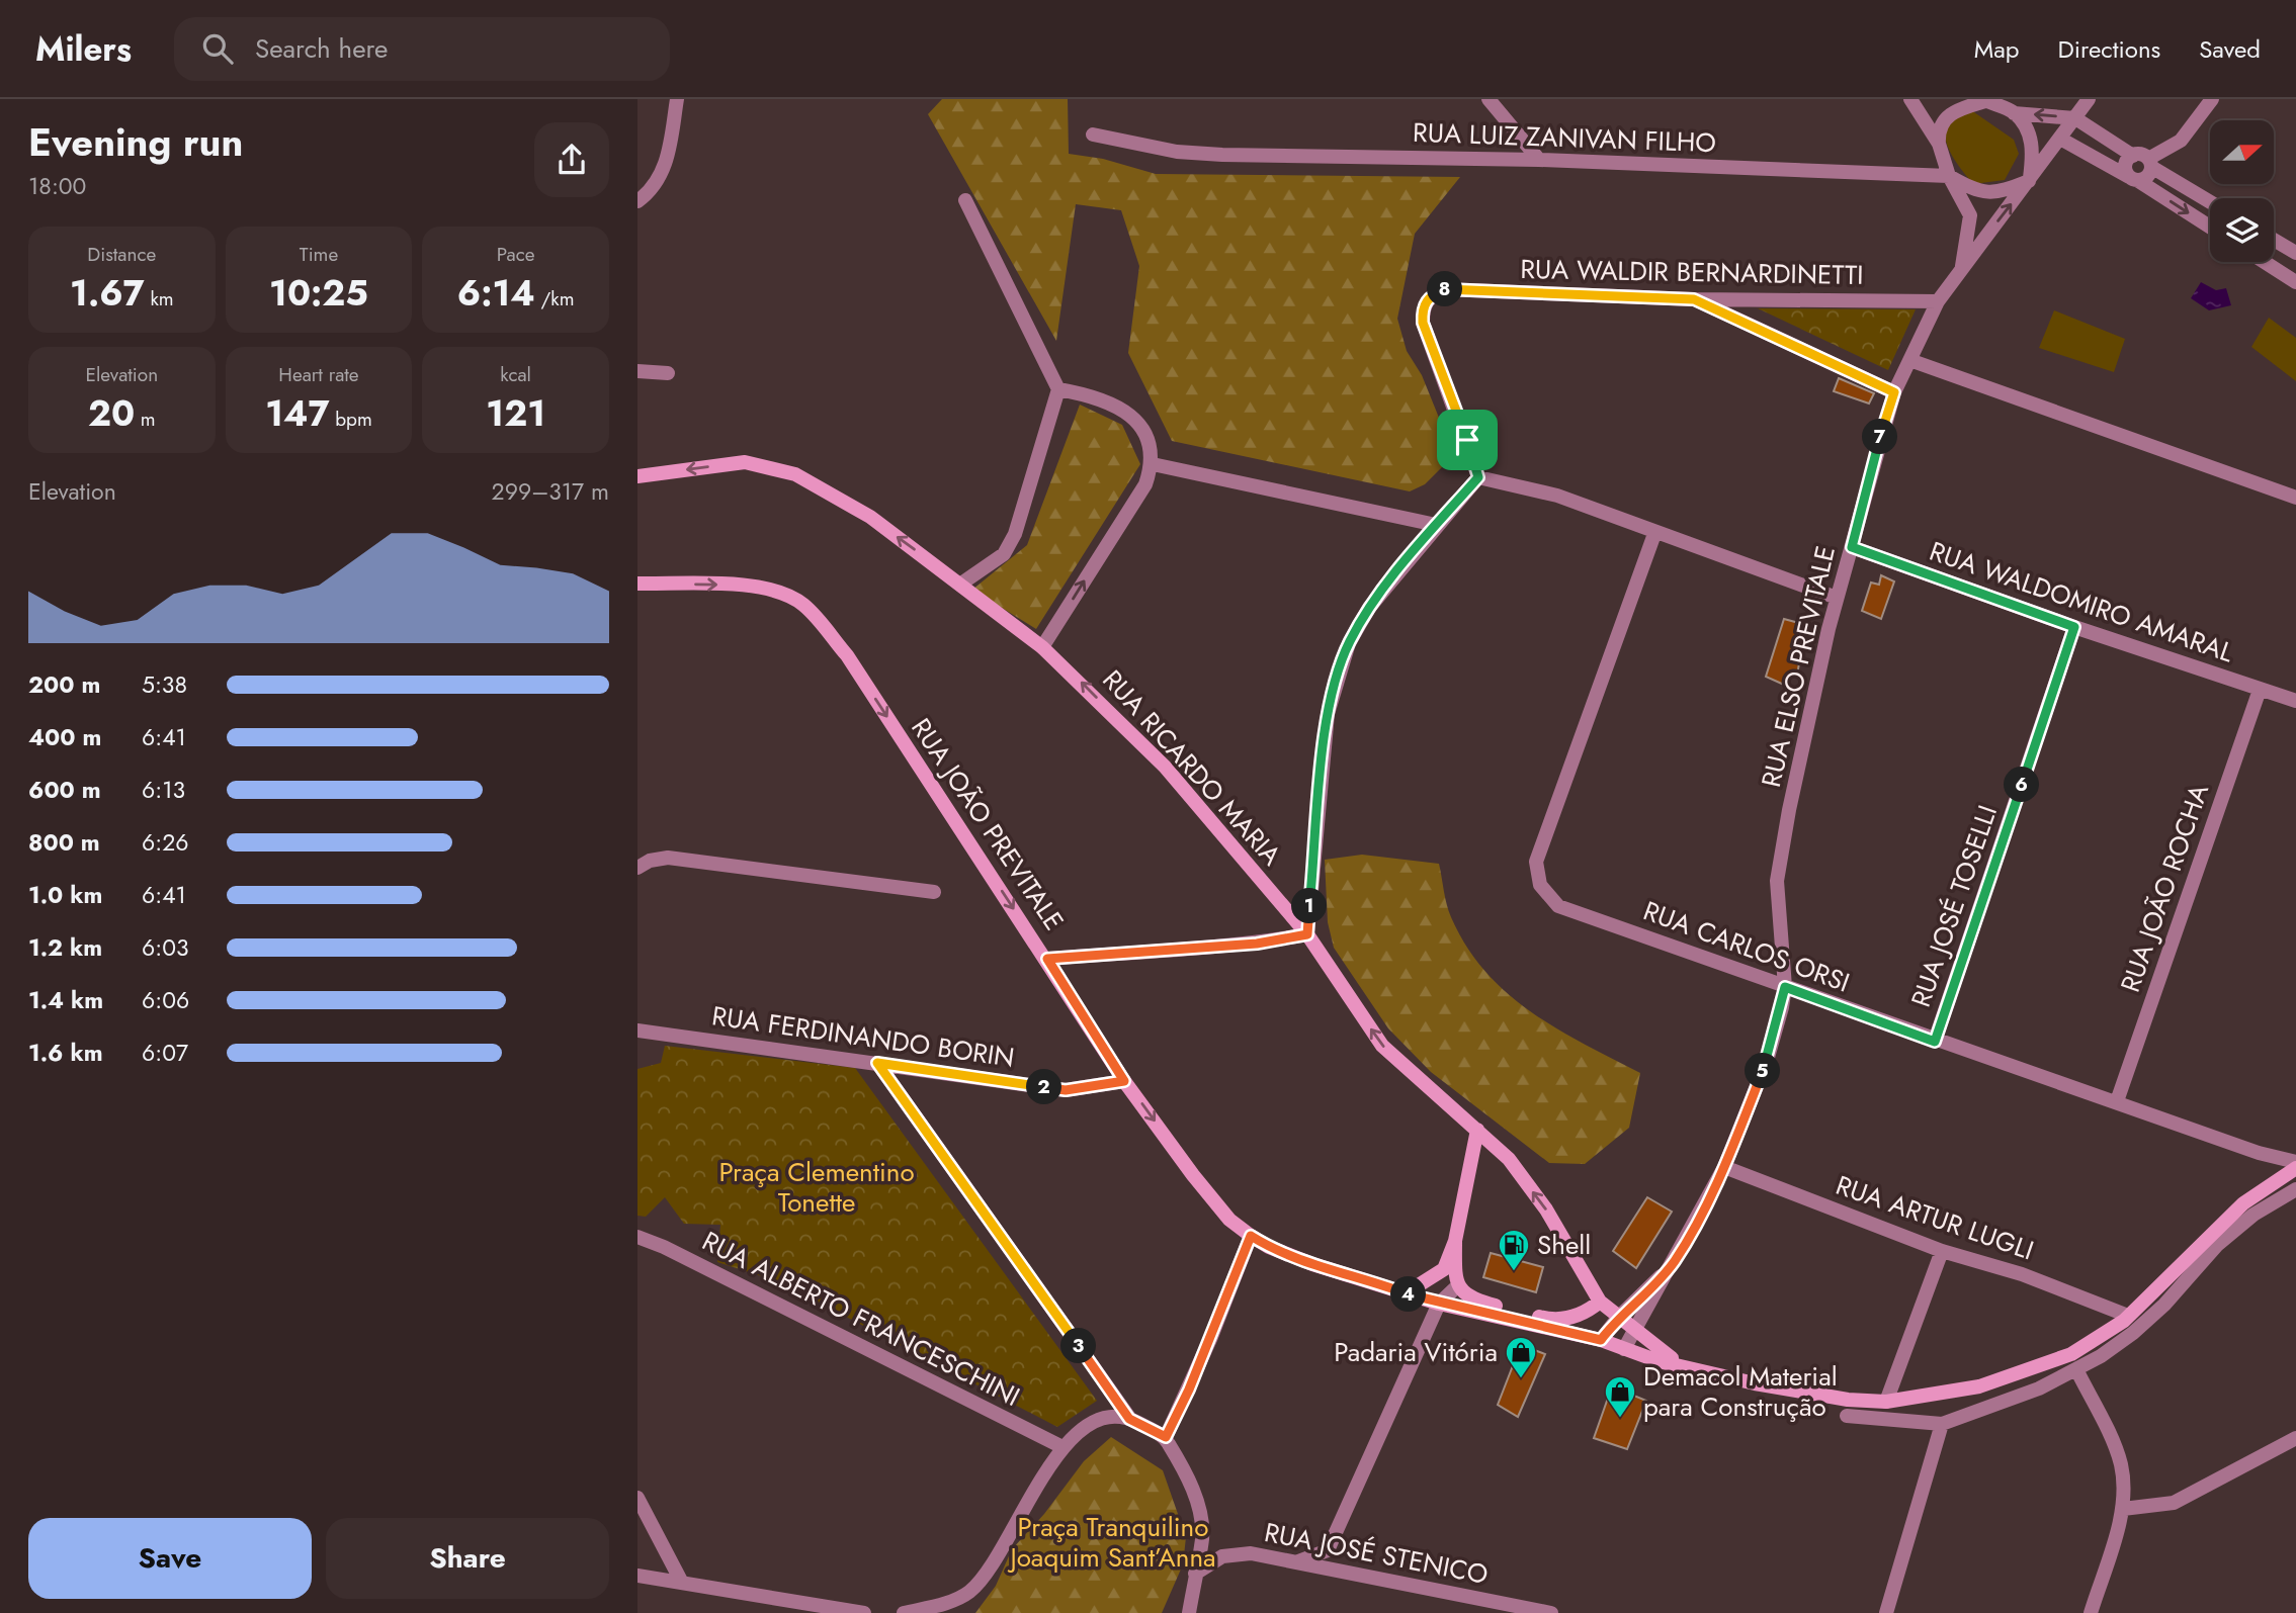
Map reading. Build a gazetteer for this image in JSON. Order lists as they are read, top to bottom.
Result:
{
  "streets": {
    "main road": ["RUA RICARDO MARIA", "RUA JOÃO PREVITALE"],
    "street": [
      "RUA LUIZ ZANIVAN FILHO",
      "RUA WALDIR BERNARDINETTI",
      "RUA WALDOMIRO AMARAL",
      "RUA ELSO PREVITALE",
      "RUA JOÃO ROCHA",
      "RUA JOSÉ TOSELLI",
      "RUA CARLOS ORSI",
      "RUA FERDINANDO BORIN",
      "RUA ARTUR LUGLI",
      "RUA ALBERTO FRANCESCHINI",
      "RUA JOSÉ STENICO"
    ]
  },
  "crossings": [
    ["RUA LUIZ ZANIVAN FILHO", "RUA ELSO PREVITALE"],
    ["RUA WALDIR BERNARDINETTI", "RUA ELSO PREVITALE"],
    ["RUA WALDOMIRO AMARAL", "RUA ELSO PREVITALE"],
    ["RUA WALDOMIRO AMARAL", "RUA JOÃO ROCHA"],
    ["RUA WALDOMIRO AMARAL", "RUA JOSÉ TOSELLI"],
    ["RUA ELSO PREVITALE", "RUA CARLOS ORSI"],
    ["RUA ELSO PREVITALE", "RUA ARTUR LUGLI"],
    ["RUA JOÃO PREVITALE", "RUA FERDINANDO BORIN"],
    ["RUA JOÃO ROCHA", "RUA CARLOS ORSI"],
    ["RUA JOSÉ TOSELLI", "RUA CARLOS ORSI"]
  ],
  "one_way": ["RUA RICARDO MARIA", "RUA JOÃO PREVITALE"],
  "parks": ["Praça Clementino Tonette", "Praça Tranquilino Joaquim Sant’Anna"],
  "places": {
    "fuel station": ["Shell"],
    "shop": ["Padaria Vitória", "Demacol Material para Construção"]
  },
  "north": "right",
  "page": {
    "header": "Milers",
    "search": "Search here",
    "nav": ["Map", "Directions", "Saved"],
    "heading": ["Evening run", "18:00"],
    "stats": [
      ["Distance", "1.67 km"],
      ["Time", "10:25"],
      ["Pace", "6:14 /km"],
      ["Elevation", "20 m"],
      ["Heart rate", "147 bpm"],
      ["kcal", "121"]
    ],
    "pins": [
      "8",
      "7",
      "6",
      "1",
      "5",
      "2",
      "4",
      "3"
    ],
    "chart": ["Elevation", "299–317 m"],
    "list": [
      {
        "name": "200 m",
        "note": "5:38"
      },
      {
        "name": "400 m",
        "note": "6:41"
      },
      {
        "name": "600 m",
        "note": "6:13"
      },
      {
        "name": "800 m",
        "note": "6:26"
      },
      {
        "name": "1.0 km",
        "note": "6:41"
      },
      {
        "name": "1.2 km",
        "note": "6:03"
      },
      {
        "name": "1.4 km",
        "note": "6:06"
      },
      {
        "name": "1.6 km",
        "note": "6:07"
      }
    ],
    "buttons": ["Save", "Share"]
  }
}
